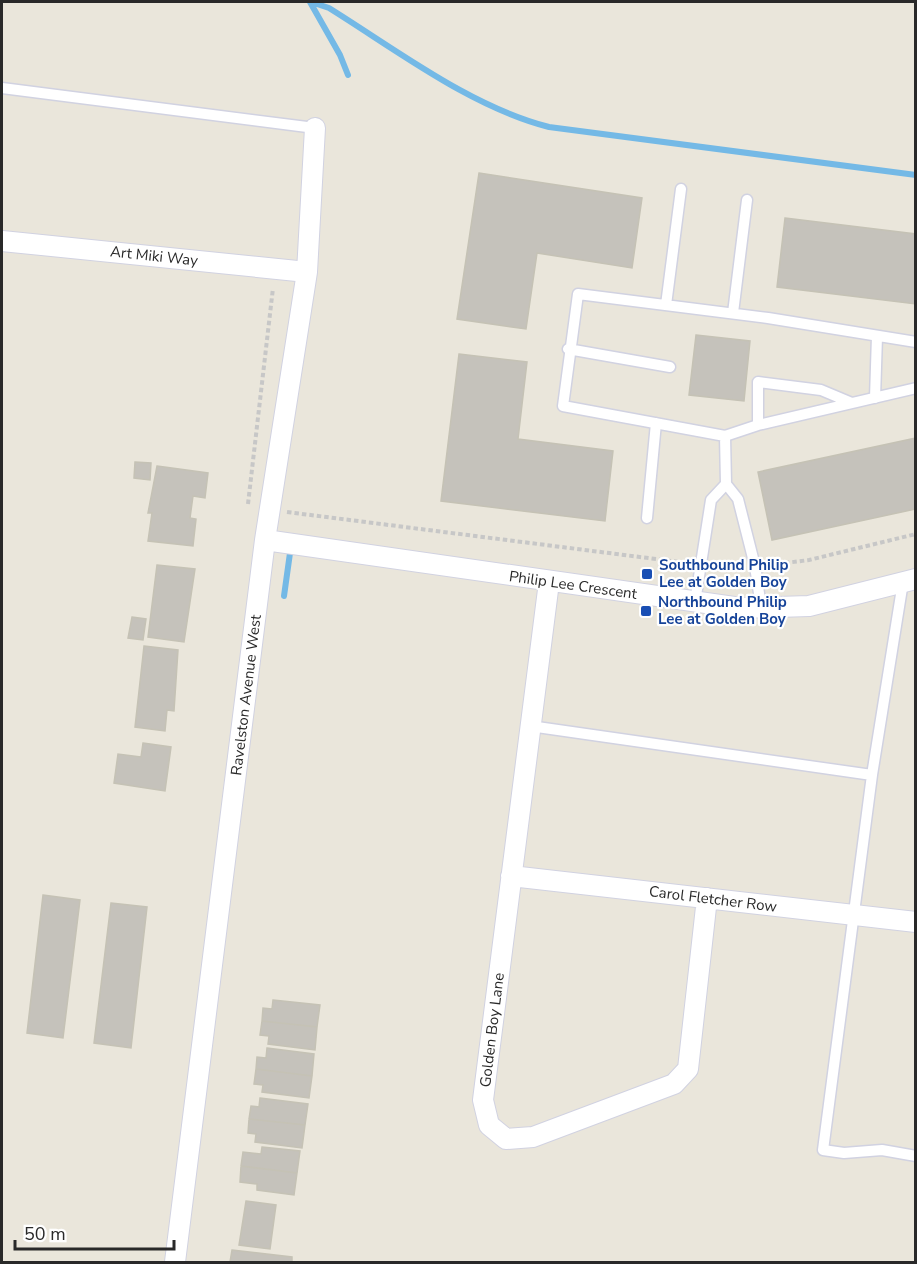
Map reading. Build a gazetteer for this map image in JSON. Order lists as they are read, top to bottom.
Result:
{
  "streets": {
    "street": [
      "Art Miki Way",
      "Philip Lee Crescent",
      "Ravelston Avenue West",
      "Carol Fletcher Row",
      "Golden Boy Lane"
    ]
  },
  "crossings": [
    ["Art Miki Way", "Ravelston Avenue West"],
    ["Philip Lee Crescent", "Ravelston Avenue West"],
    ["Philip Lee Crescent", "Golden Boy Lane"],
    ["Carol Fletcher Row", "Golden Boy Lane"]
  ],
  "places": {
    "transit": ["Southbound Philip Lee at Golden Boy", "Northbound Philip Lee at Golden Boy"]
  },
  "scale_bar": "50 m"
}
